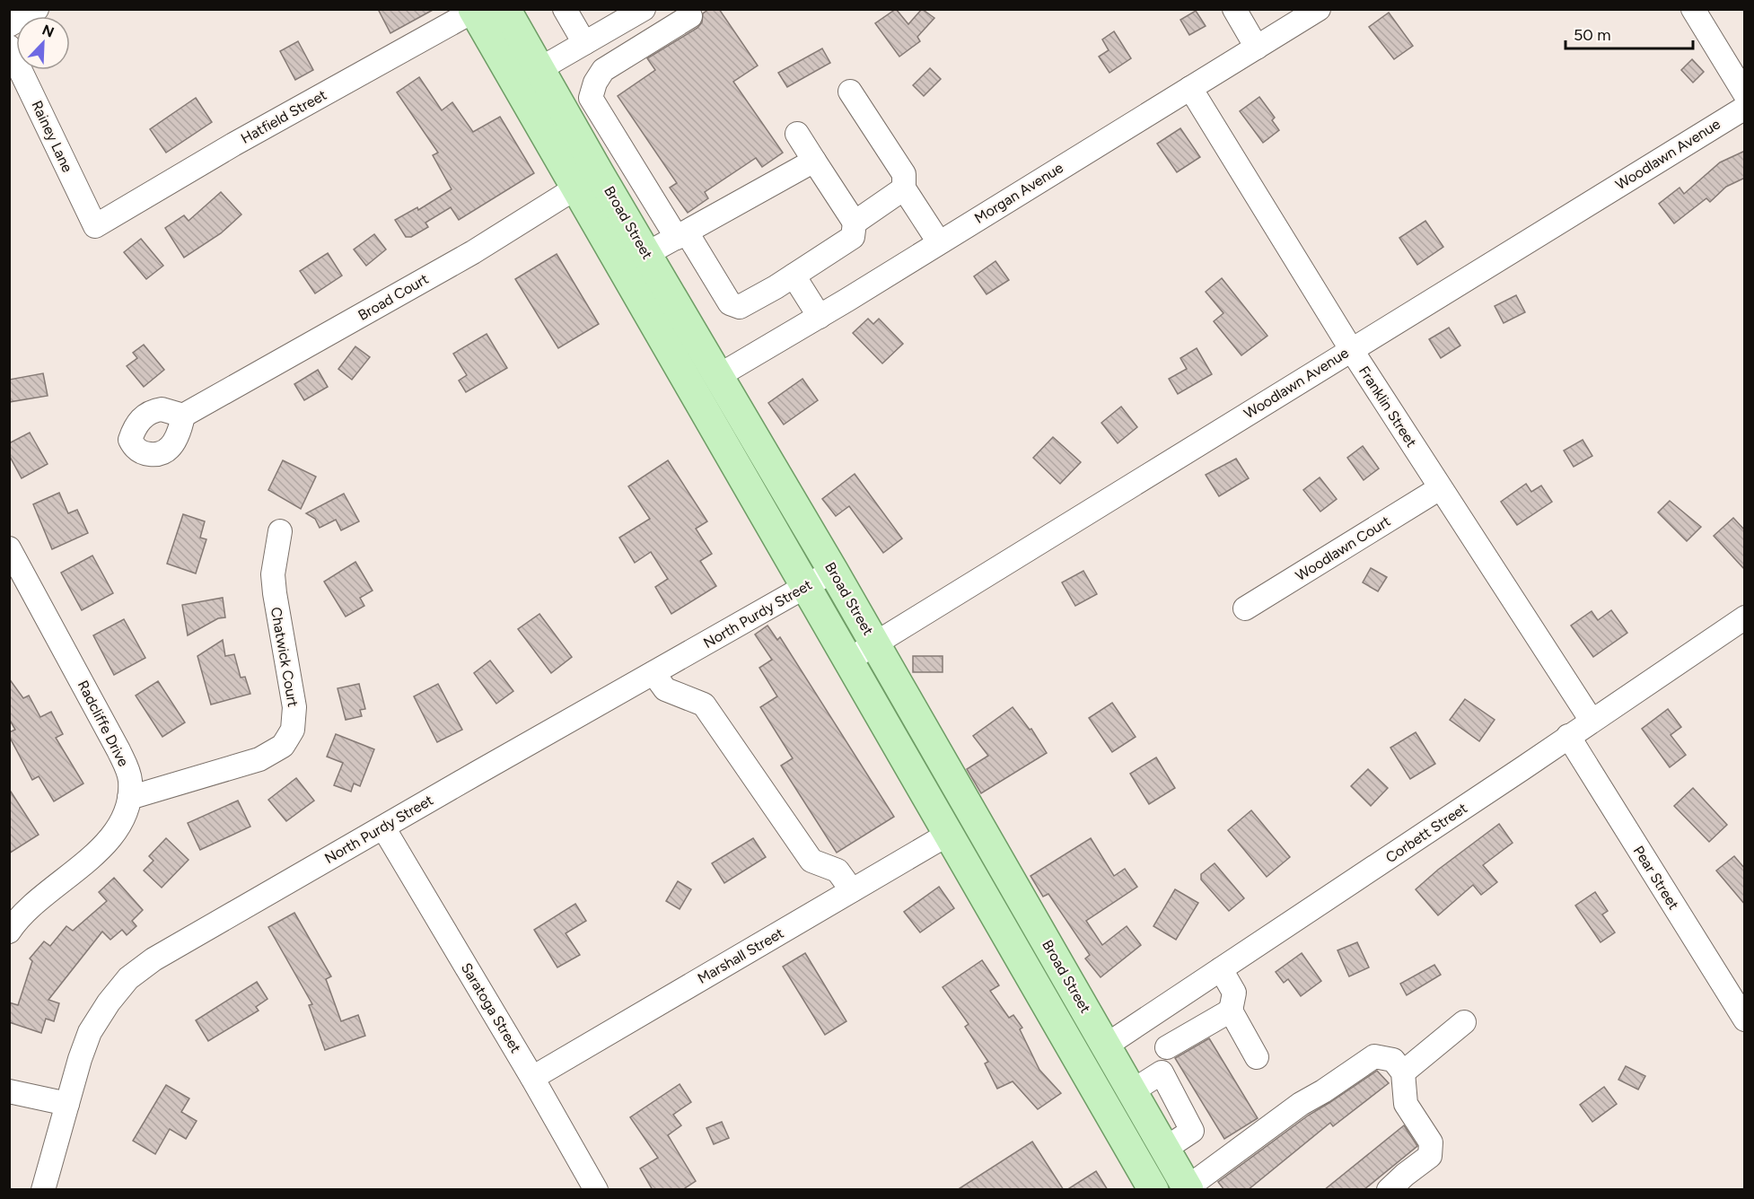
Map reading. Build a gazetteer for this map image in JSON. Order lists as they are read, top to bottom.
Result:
{
  "streets": {
    "main road": ["Broad Street"],
    "street": [
      "Hatfield Street",
      "Rainey Lane",
      "Woodlawn Avenue",
      "Morgan Avenue",
      "Broad Court",
      "Franklin Street",
      "Woodlawn Court",
      "North Purdy Street",
      "Chatwick Court",
      "Radcliffe Drive",
      "Corbett Street",
      "Pear Street",
      "Marshall Street",
      "Saratoga Street"
    ]
  },
  "crossings": [
    ["Hatfield Street", "Rainey Lane"],
    ["Hatfield Street", "Broad Street"],
    ["Woodlawn Avenue", "Broad Street"],
    ["Woodlawn Avenue", "Franklin Street"],
    ["Morgan Avenue", "Broad Street"],
    ["Morgan Avenue", "Franklin Street"],
    ["Broad Street", "Broad Court"],
    ["Broad Street", "North Purdy Street"],
    ["Broad Street", "Corbett Street"],
    ["Broad Street", "Marshall Street"],
    ["Franklin Street", "Woodlawn Court"],
    ["Franklin Street", "Corbett Street"],
    ["North Purdy Street", "Saratoga Street"],
    ["Chatwick Court", "Radcliffe Drive"],
    ["Corbett Street", "Pear Street"],
    ["Marshall Street", "Saratoga Street"]
  ],
  "scale_bar": "50 m",
  "north": "top right"
}
